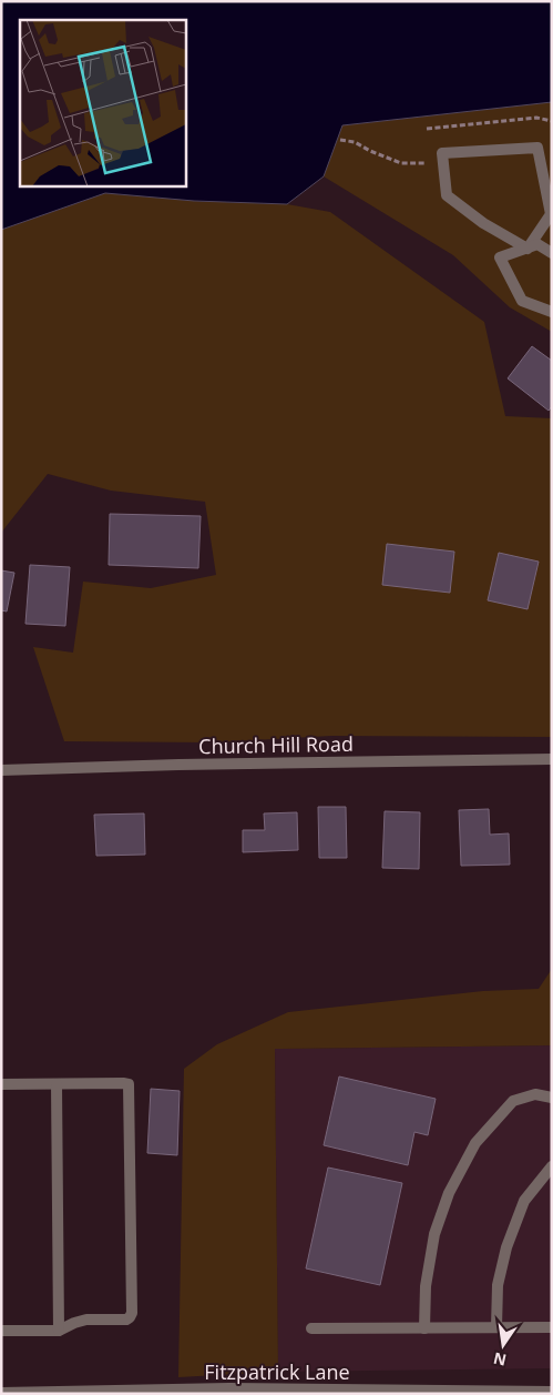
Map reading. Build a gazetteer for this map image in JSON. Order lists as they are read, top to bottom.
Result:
{
  "streets": {
    "street": ["Church Hill Road", "Fitzpatrick Lane"]
  },
  "north": "bottom"
}
